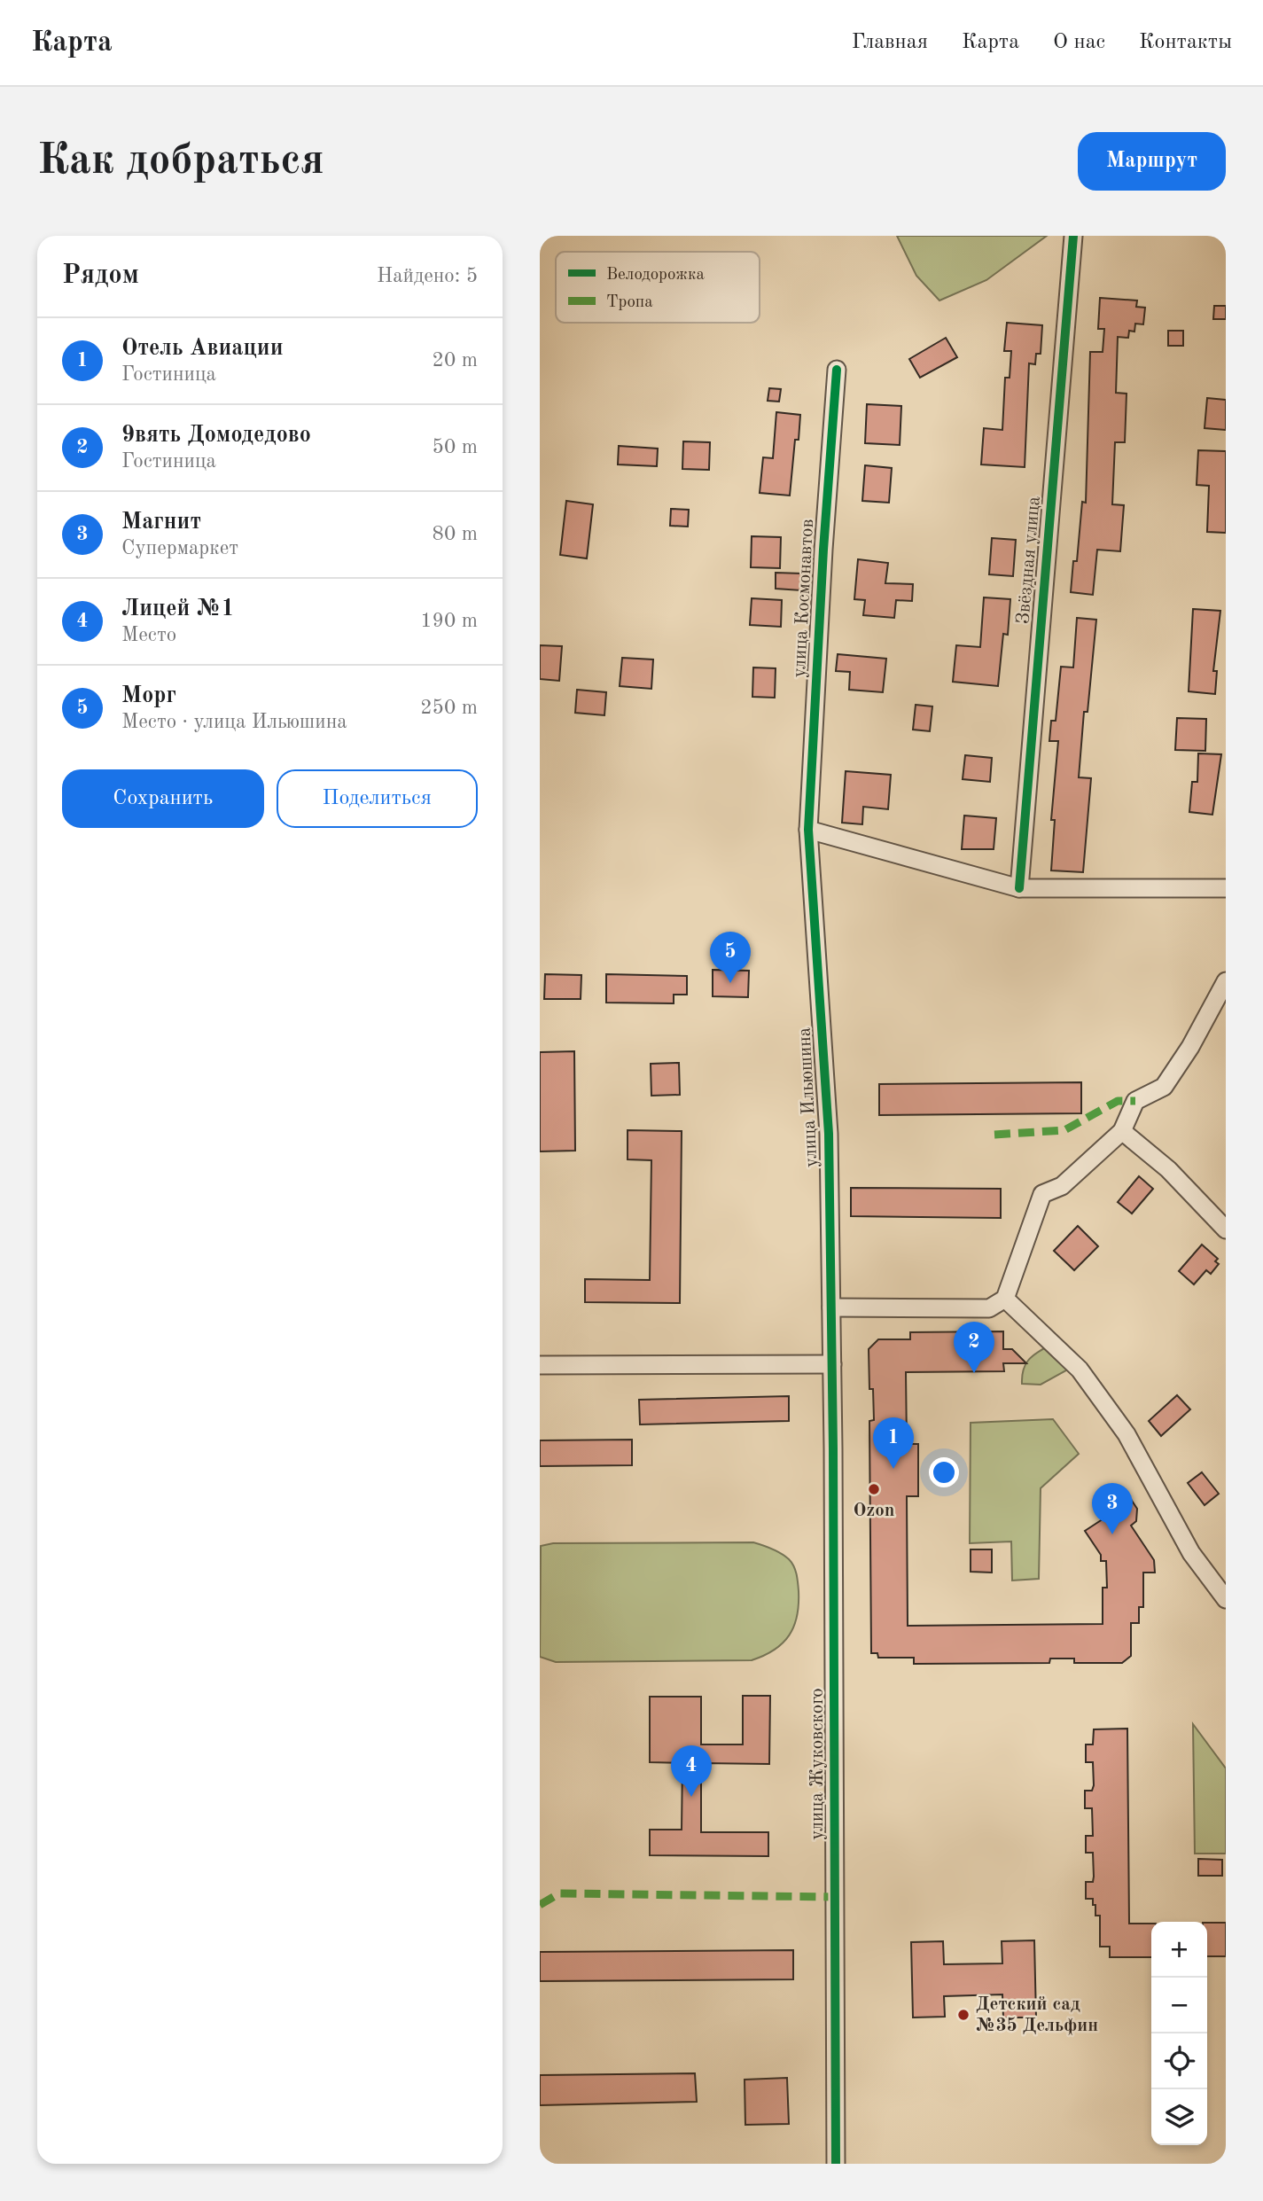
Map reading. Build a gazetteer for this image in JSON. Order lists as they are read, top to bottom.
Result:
{
  "streets": {
    "street": [
      "Звёздная улица",
      "улица Космонавтов",
      "улица Ильюшина",
      "улица Жуковского"
    ]
  },
  "crossings": [
    ["улица Космонавтов", "улица Ильюшина"],
    ["улица Ильюшина", "улица Жуковского"]
  ],
  "places": ["Ozon", "Детский сад №35 Дельфин"],
  "legend": ["Велодорожка", "Тропа"],
  "page": {
    "header": "Карта",
    "nav": [
      "Главная",
      "Карта",
      "О нас",
      "Контакты"
    ],
    "buttons": [
      "Маршрут",
      ["Сохранить", "Поделиться"]
    ],
    "title": "Как добраться",
    "heading": ["Рядом", "Найдено: 5"],
    "list": [
      {
        "mark": "1",
        "name": "Отель Авиации",
        "note": "Гостиница",
        "value": "20 m"
      },
      {
        "mark": "2",
        "name": "9вять Домодедово",
        "note": "Гостиница",
        "value": "50 m"
      },
      {
        "mark": "3",
        "name": "Магнит",
        "note": "Супермаркет",
        "value": "80 m"
      },
      {
        "mark": "4",
        "name": "Лицей №1",
        "note": "Место",
        "value": "190 m"
      },
      {
        "mark": "5",
        "name": "Морг",
        "note": "Место · улица Ильюшина",
        "value": "250 m"
      }
    ],
    "pins": [
      "5",
      "2",
      "1",
      "3",
      "4"
    ],
    "map_buttons": ["+", "−"]
  }
}
